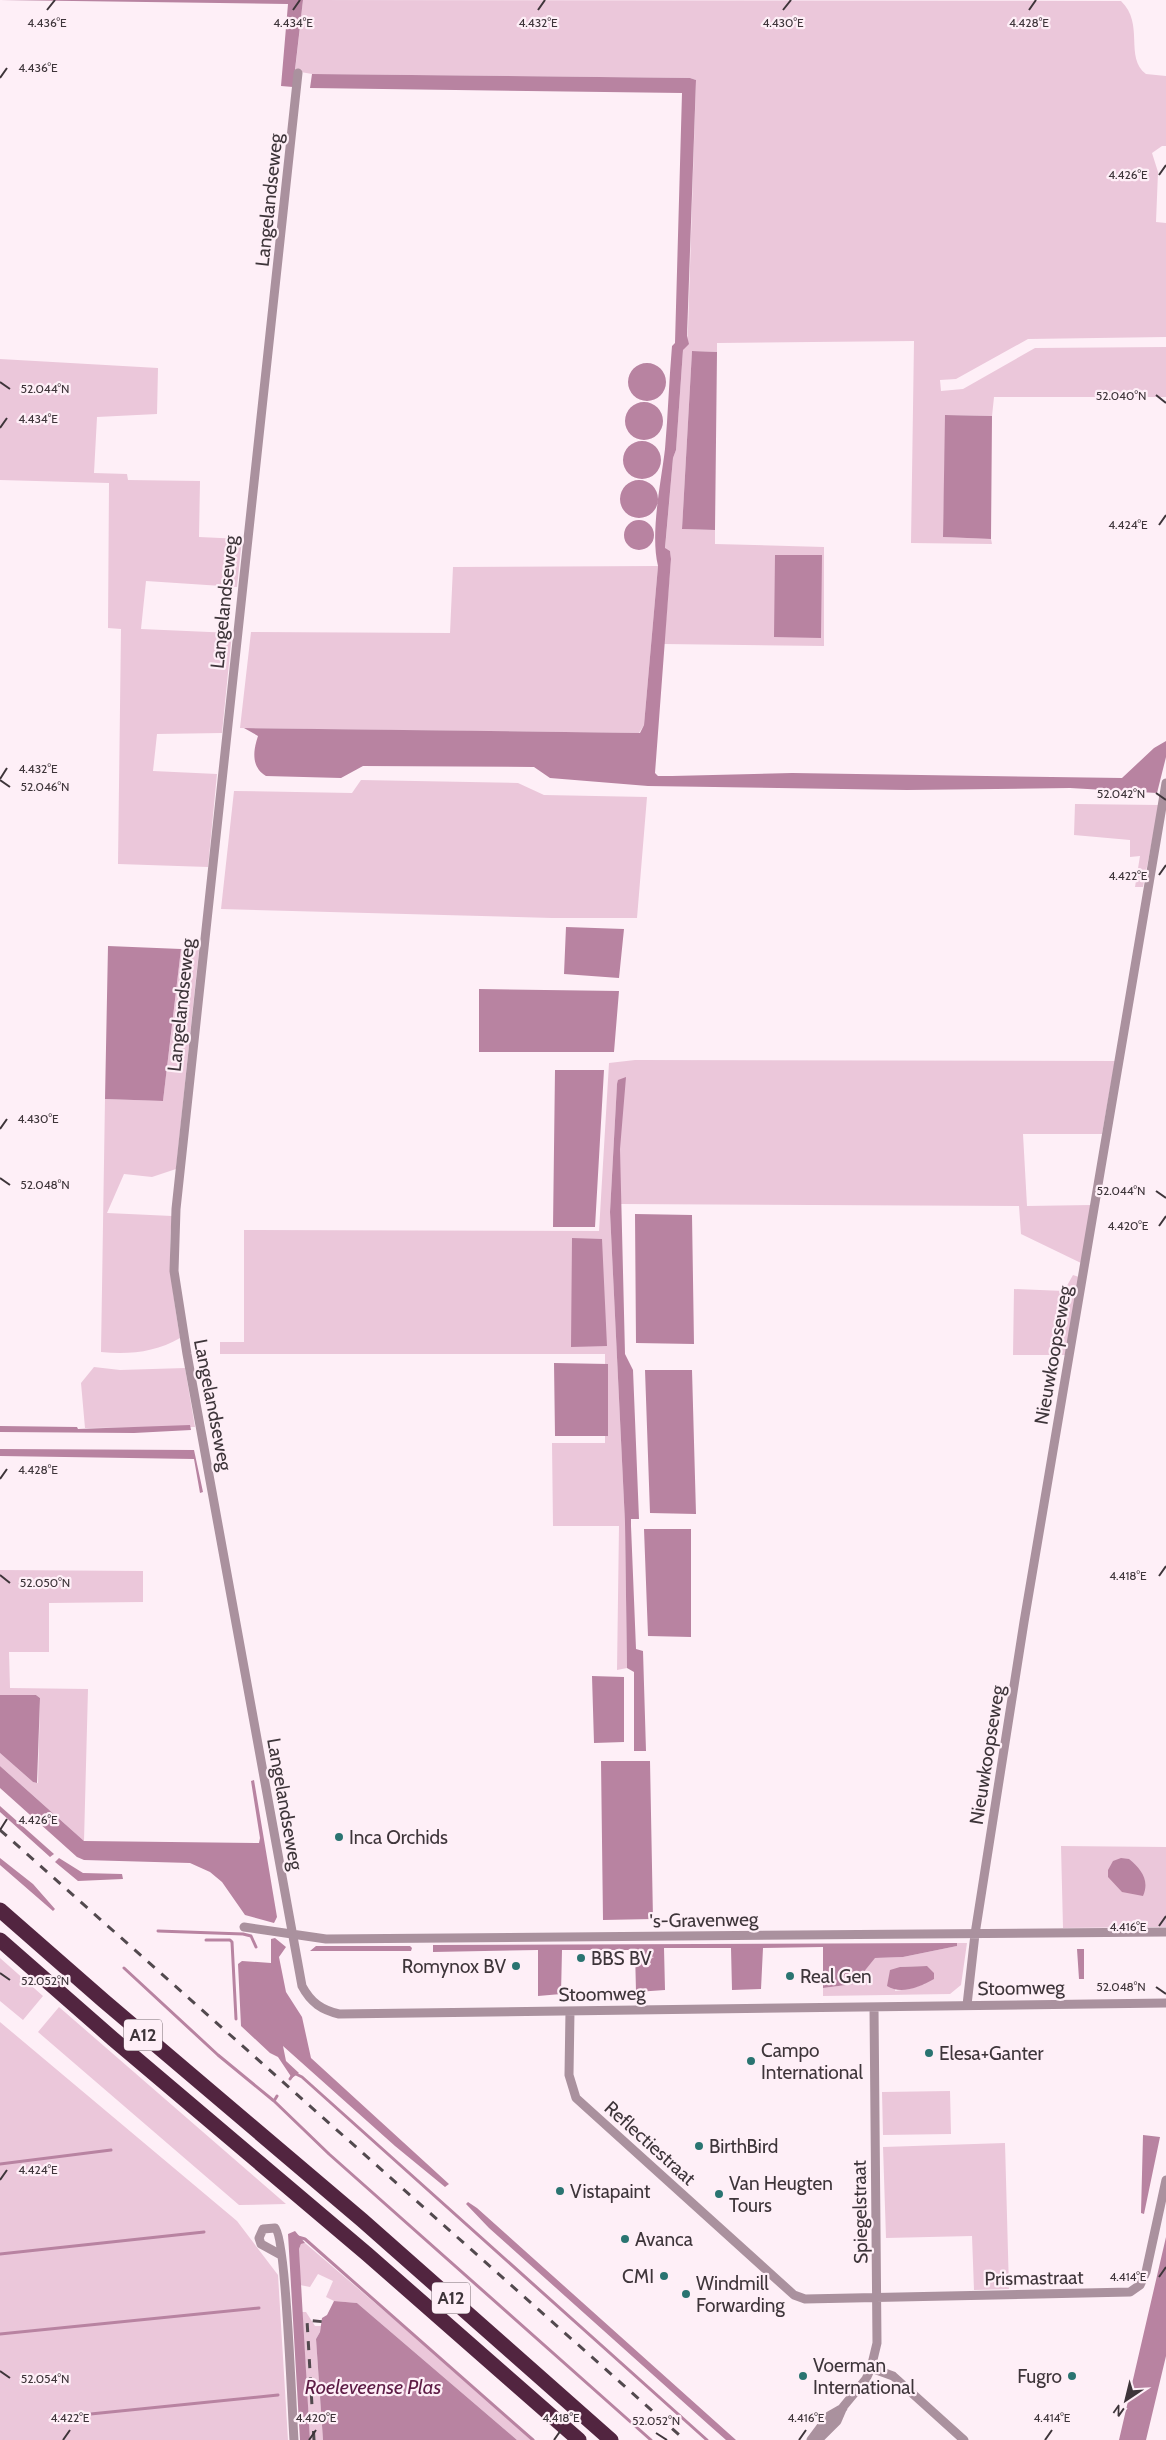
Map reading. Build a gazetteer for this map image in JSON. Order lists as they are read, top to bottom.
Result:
{
  "streets": {
    "highway": ["A12"],
    "street": [
      "Langelandseweg",
      "Nieuwkoopseweg",
      "'s-Gravenweg",
      "Stoomweg",
      "Reflectiestraat",
      "Spiegelstraat",
      "Prismastraat"
    ]
  },
  "crossings": [
    ["Langelandseweg", "'s-Gravenweg"],
    ["Langelandseweg", "Stoomweg"],
    ["Nieuwkoopseweg", "'s-Gravenweg"],
    ["Nieuwkoopseweg", "Stoomweg"],
    ["'s-Gravenweg", "Stoomweg"],
    ["Stoomweg", "Reflectiestraat"],
    ["Stoomweg", "Spiegelstraat"],
    ["Reflectiestraat", "Spiegelstraat"],
    ["Reflectiestraat", "Prismastraat"],
    ["Spiegelstraat", "Prismastraat"]
  ],
  "water": ["Roeleveense Plas"],
  "places": [
    "Inca Orchids",
    "BBS BV",
    "Romynox BV",
    "Real Gen",
    "Elesa+Ganter",
    "Campo International",
    "BirthBird",
    "Vistapaint",
    "Van Heugten Tours",
    "Avanca",
    "CMI",
    "Windmill Forwarding",
    "Voerman International",
    "Fugro"
  ],
  "north": "bottom left",
  "coordinates": [
    "4.436°E",
    "4.434°E",
    "4.432°E",
    "4.430°E",
    "4.428°E",
    "4.426°E",
    "52.044°N",
    "52.040°N",
    "4.424°E",
    "52.046°N",
    "52.042°N",
    "4.422°E",
    "52.048°N",
    "4.420°E",
    "4.418°E",
    "52.050°N",
    "4.416°E",
    "52.052°N",
    "4.414°E",
    "52.054°N"
  ]
}
